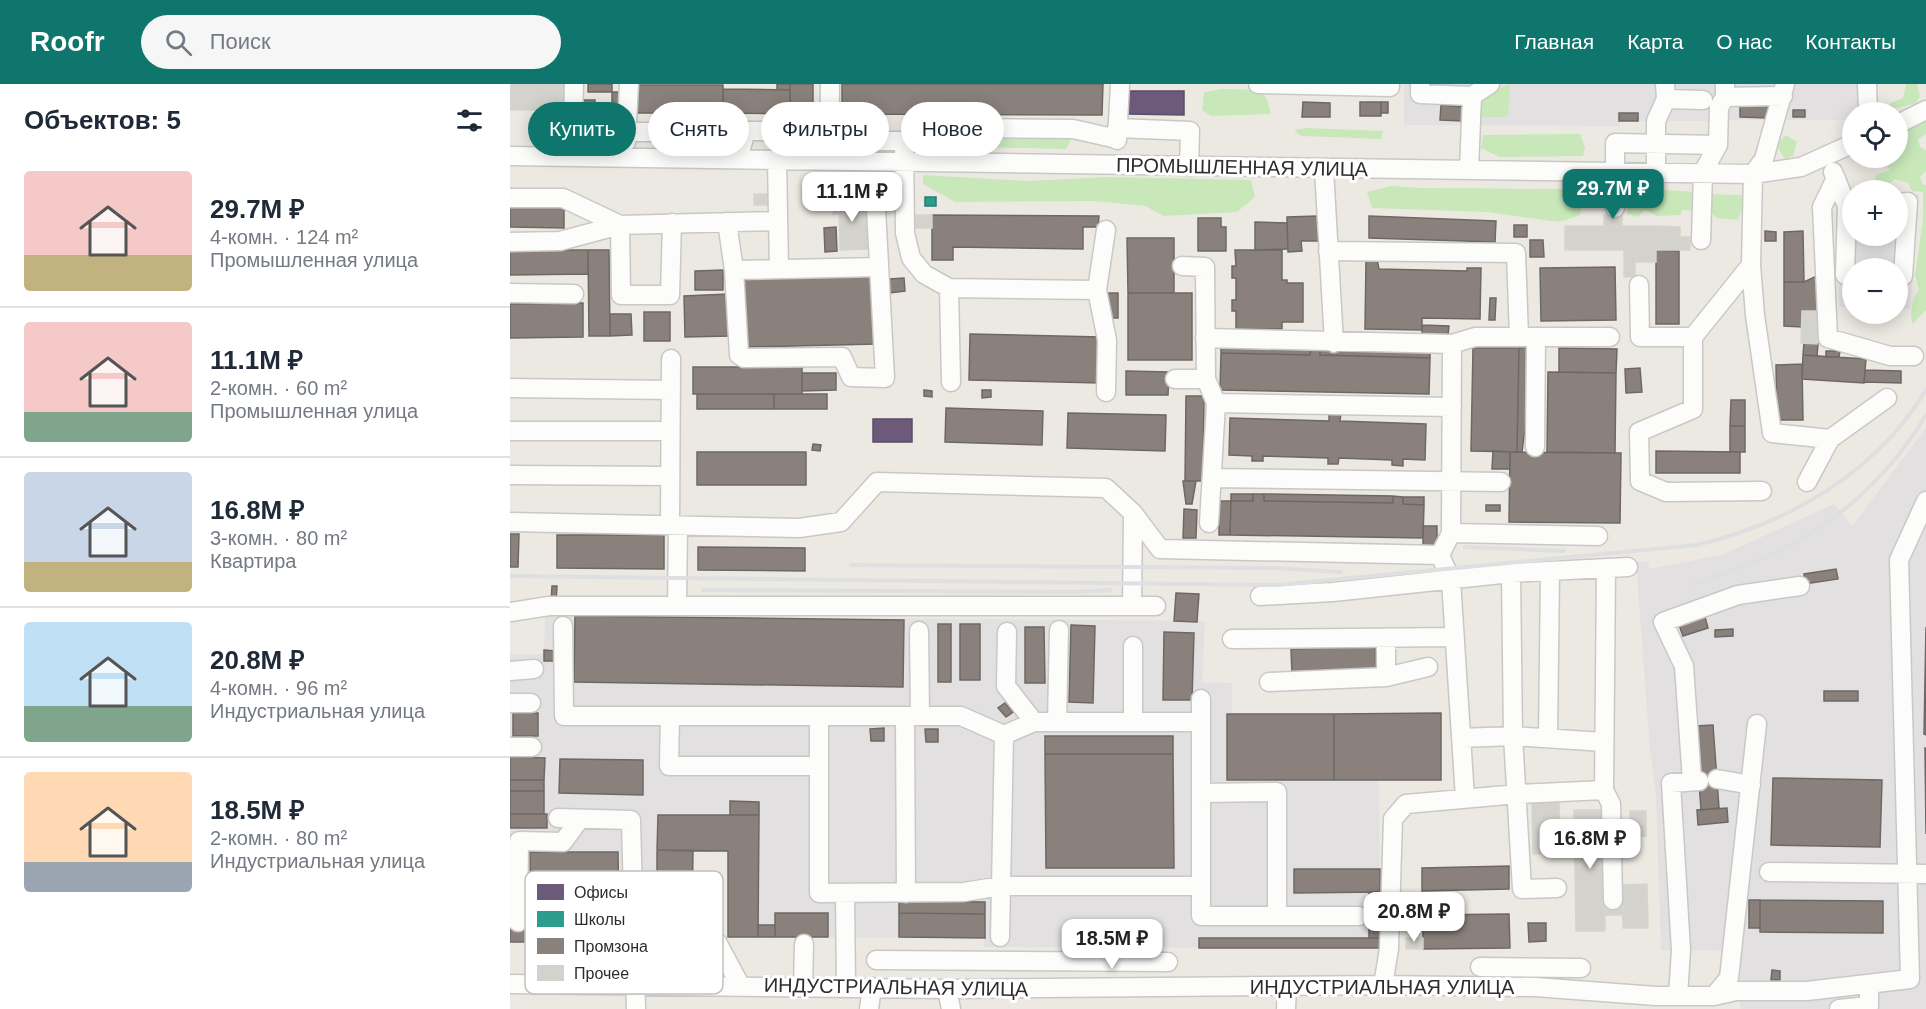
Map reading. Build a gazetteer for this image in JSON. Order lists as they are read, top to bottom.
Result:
{
  "streets": {
    "street": ["ПРОМЫШЛЕННАЯ УЛИЦА", "ИНДУСТРИАЛЬНАЯ УЛИЦА"]
  },
  "legend": [
    "Офисы",
    "Школы",
    "Промзона",
    "Прочее"
  ],
  "page": {
    "header": "Roofr",
    "search": "Поиск",
    "nav": [
      "Главная",
      "Карта",
      "О нас",
      "Контакты"
    ],
    "heading": "Объектов: 5",
    "map_buttons": ["+", "−"],
    "chip": [
      "Купить",
      "Снять",
      "Фильтры",
      "Новое"
    ],
    "list": [
      {
        "name": "29.7M ₽",
        "note": "4-комн. · 124 m² · Промышленная улица"
      },
      {
        "name": "11.1M ₽",
        "note": "2-комн. · 60 m² · Промышленная улица"
      },
      {
        "name": "16.8M ₽",
        "note": "3-комн. · 80 m² · Квартира"
      },
      {
        "name": "20.8M ₽",
        "note": "4-комн. · 96 m² · Индустриальная улица"
      },
      {
        "name": "18.5M ₽",
        "note": "2-комн. · 80 m² · Индустриальная улица"
      }
    ],
    "price": [
      "29.7M ₽",
      "11.1M ₽",
      "16.8M ₽",
      "20.8M ₽",
      "18.5M ₽"
    ]
  }
}
